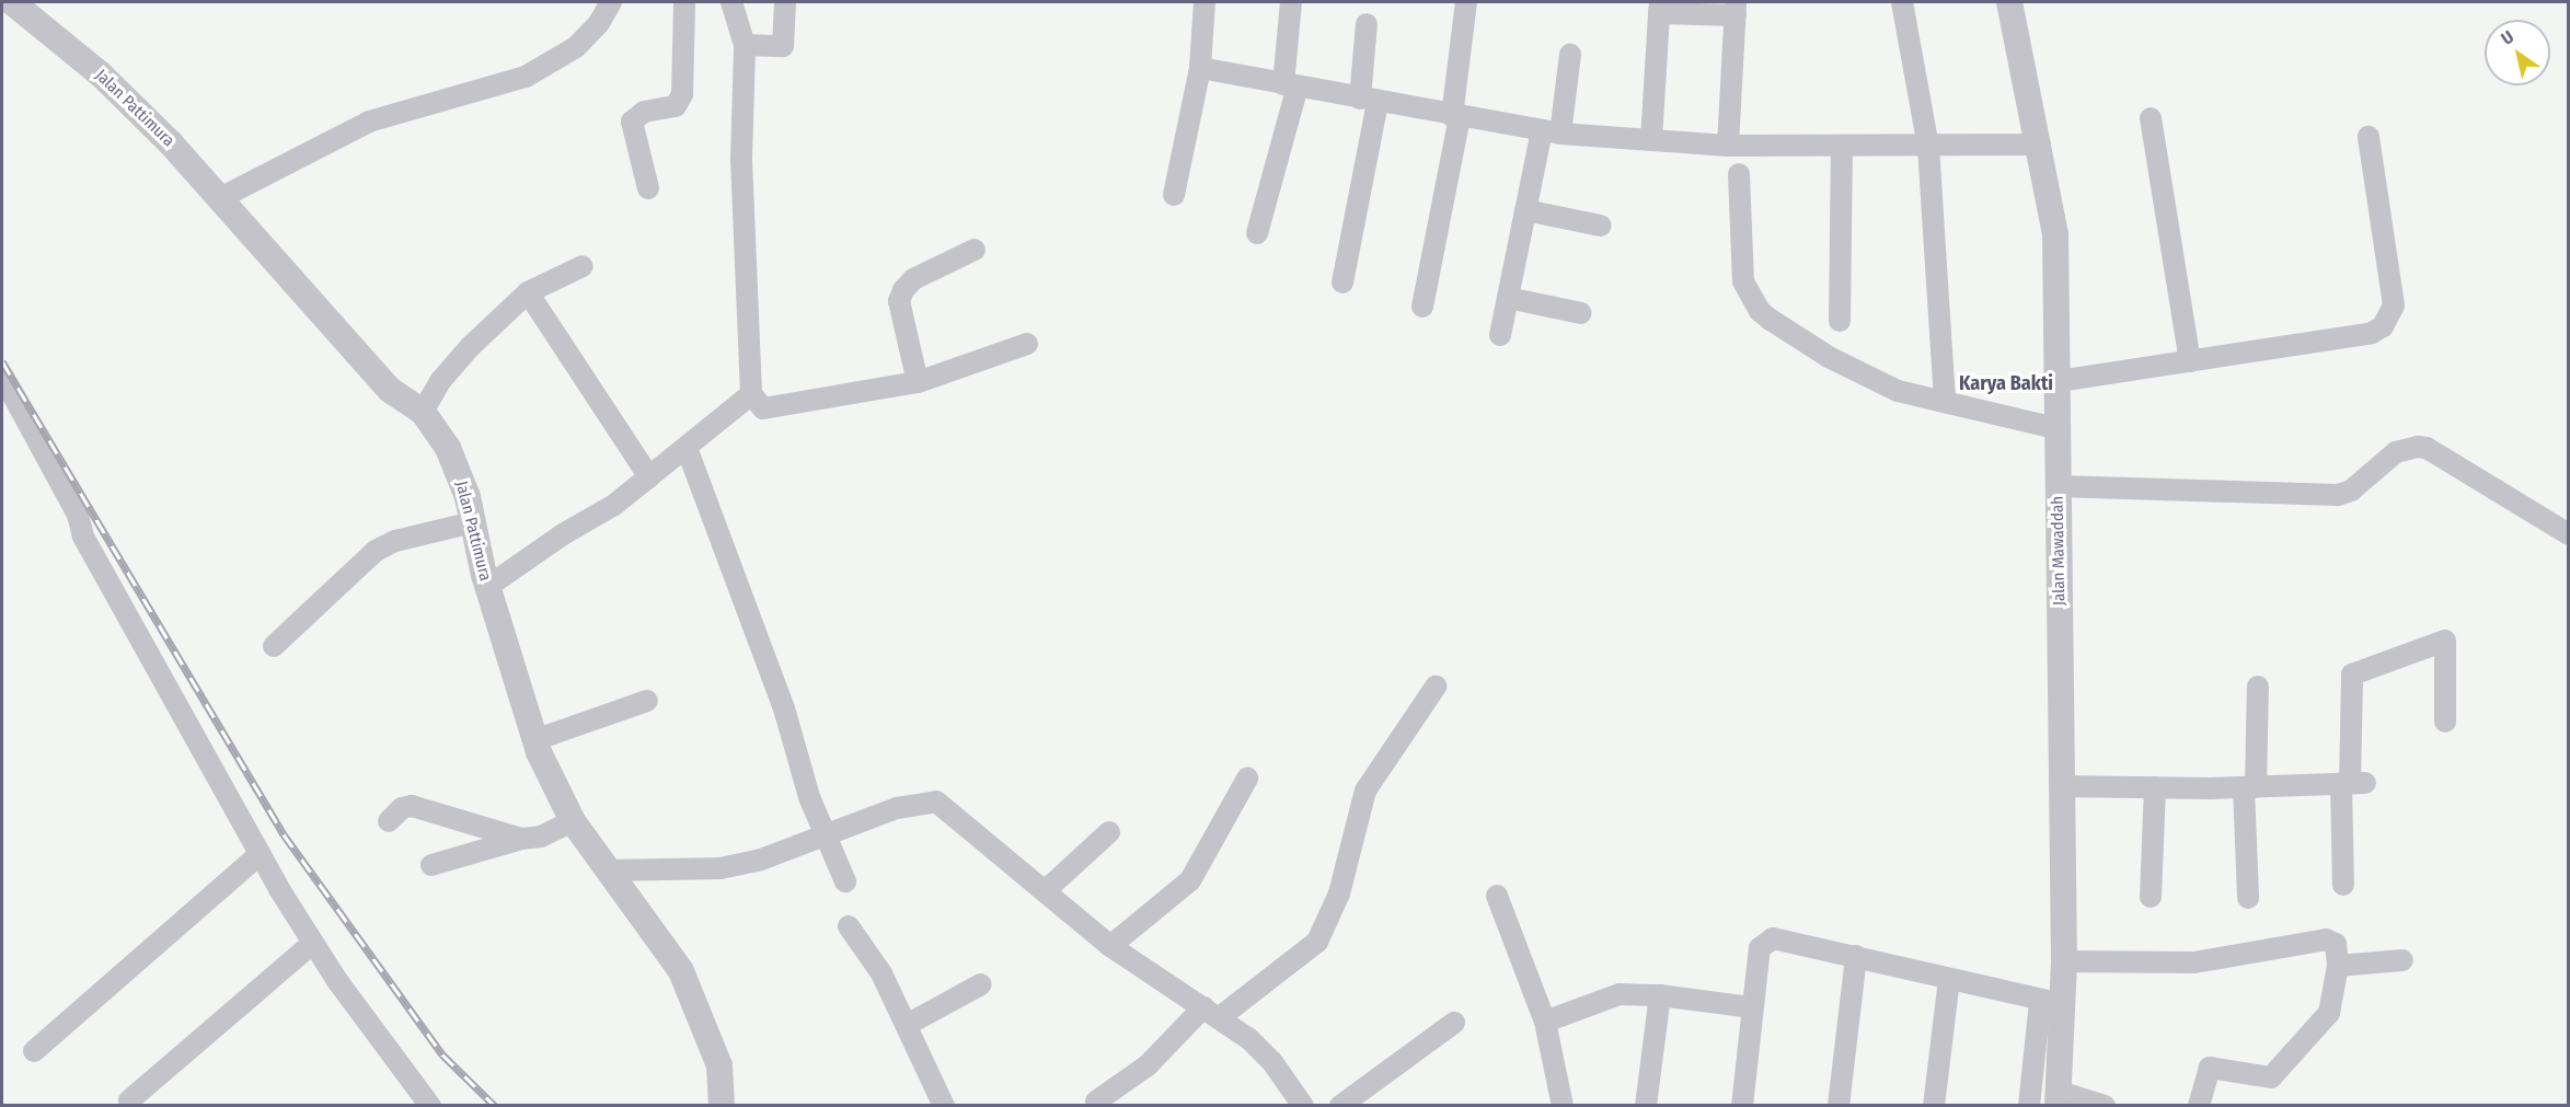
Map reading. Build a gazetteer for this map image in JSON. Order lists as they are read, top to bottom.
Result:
{
  "streets": {
    "street": ["Jalan Pattimura", "Jalan Mawaddah"]
  },
  "districts": ["Karya Bakti"],
  "north": "top left"
}
